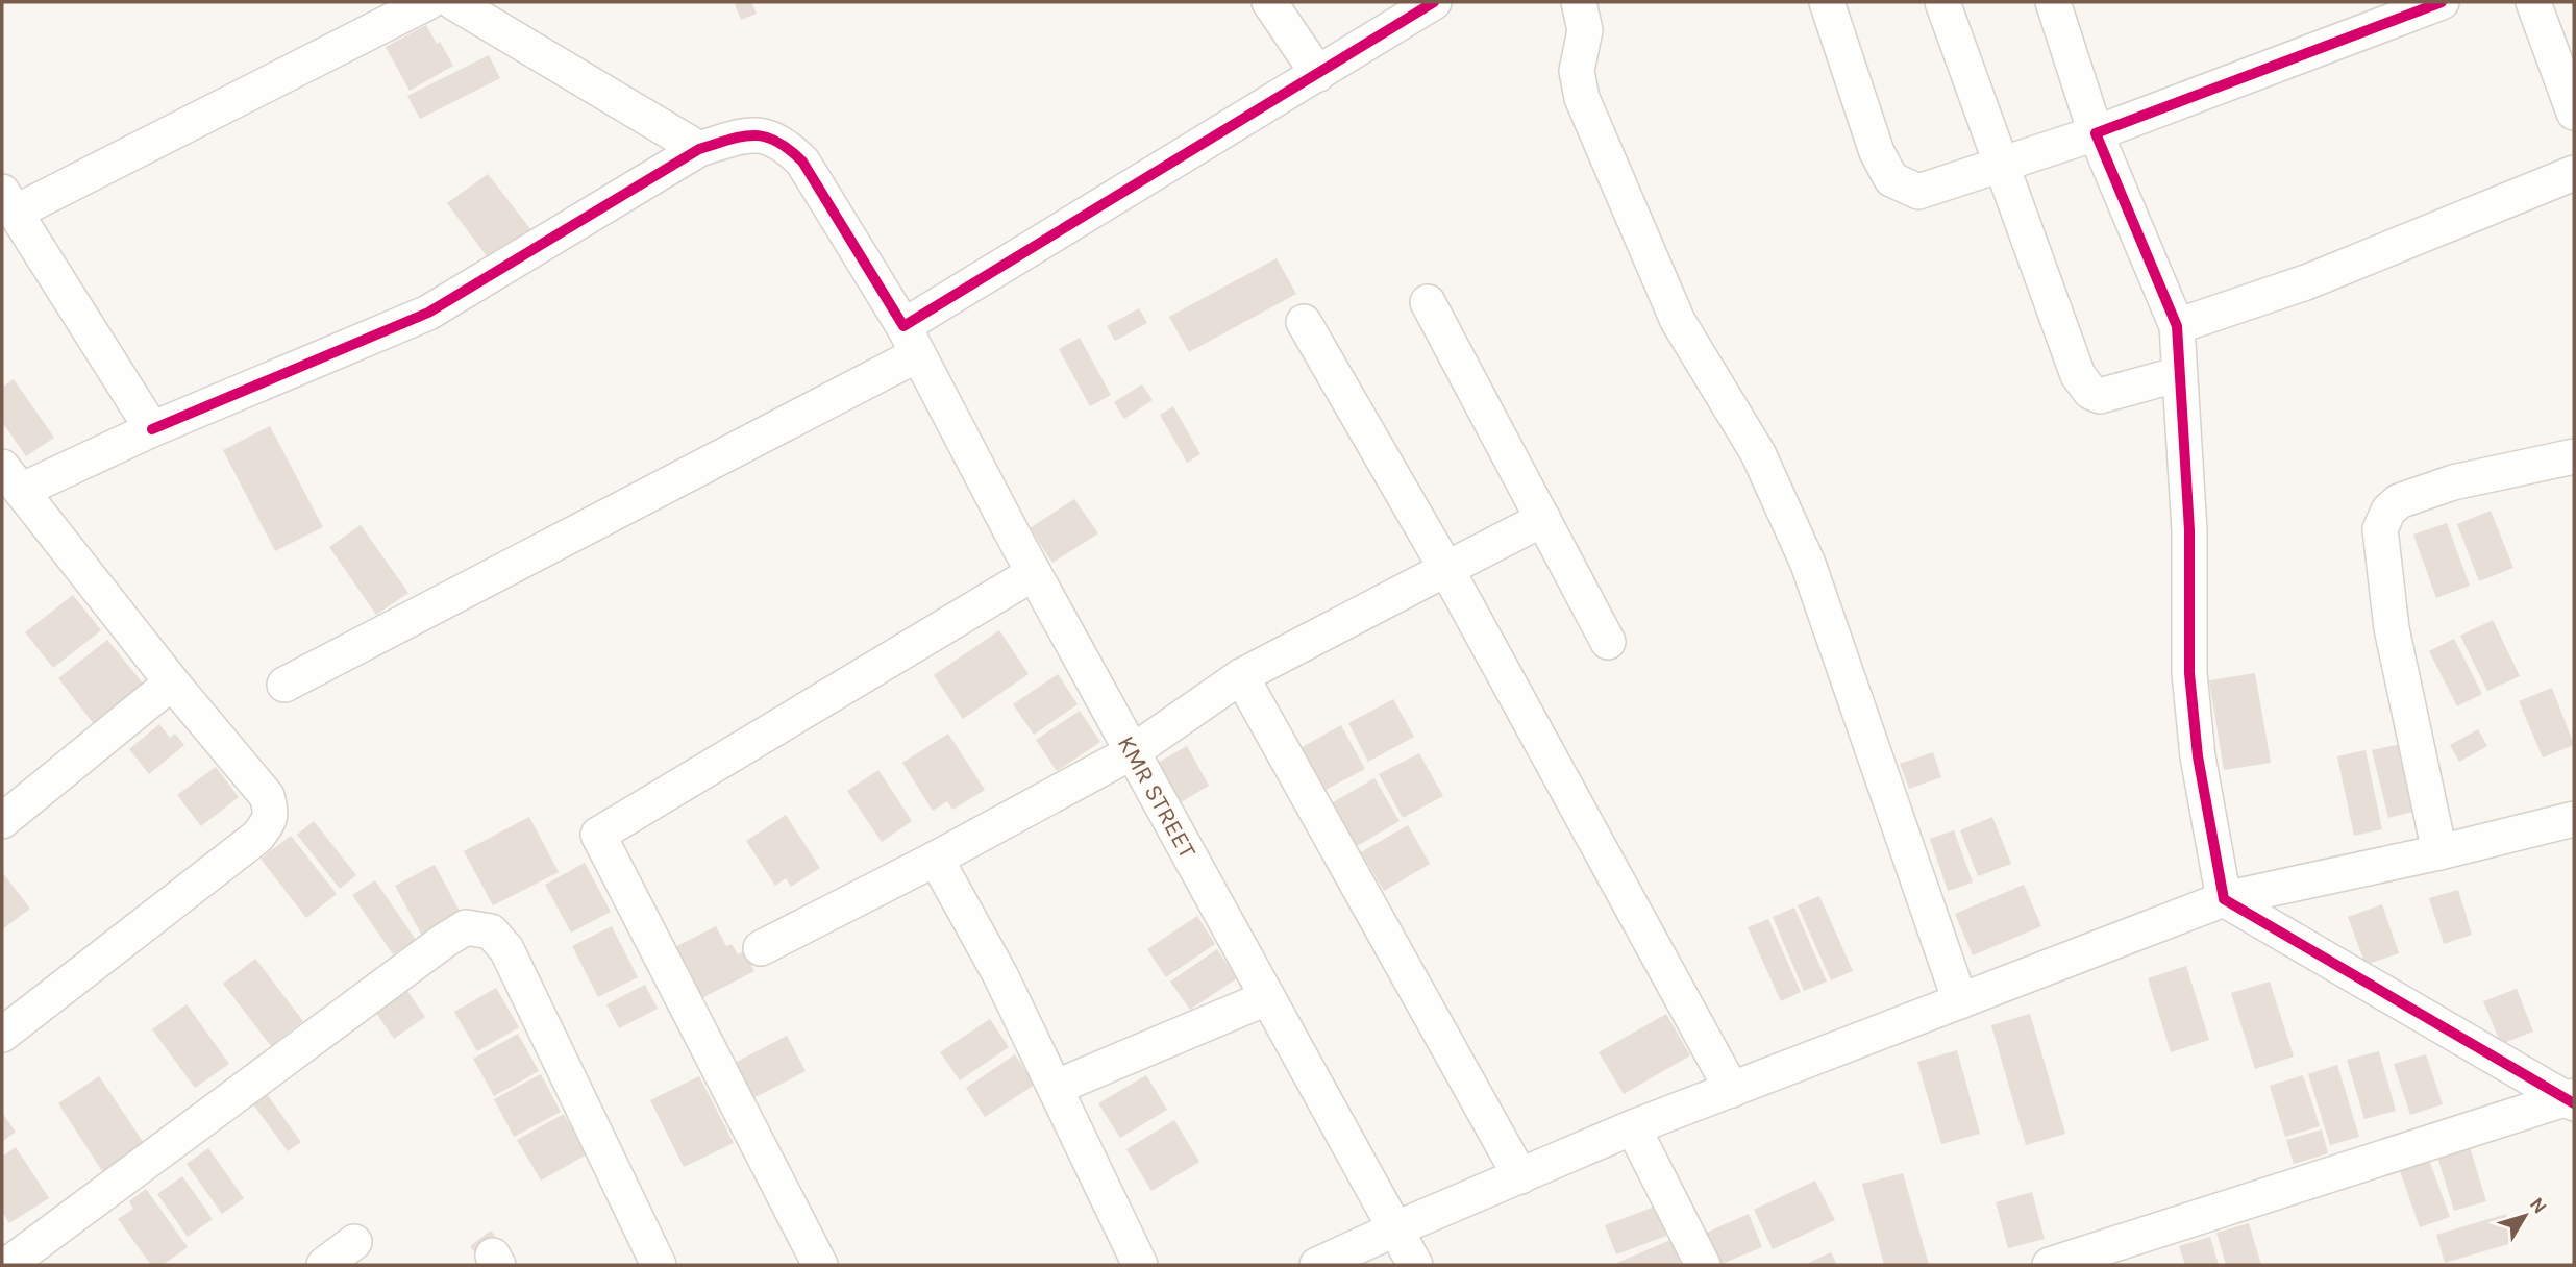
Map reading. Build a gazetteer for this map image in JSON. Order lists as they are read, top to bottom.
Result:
{
  "streets": {
    "street": ["KMR STREET"]
  },
  "north": "top right"
}
